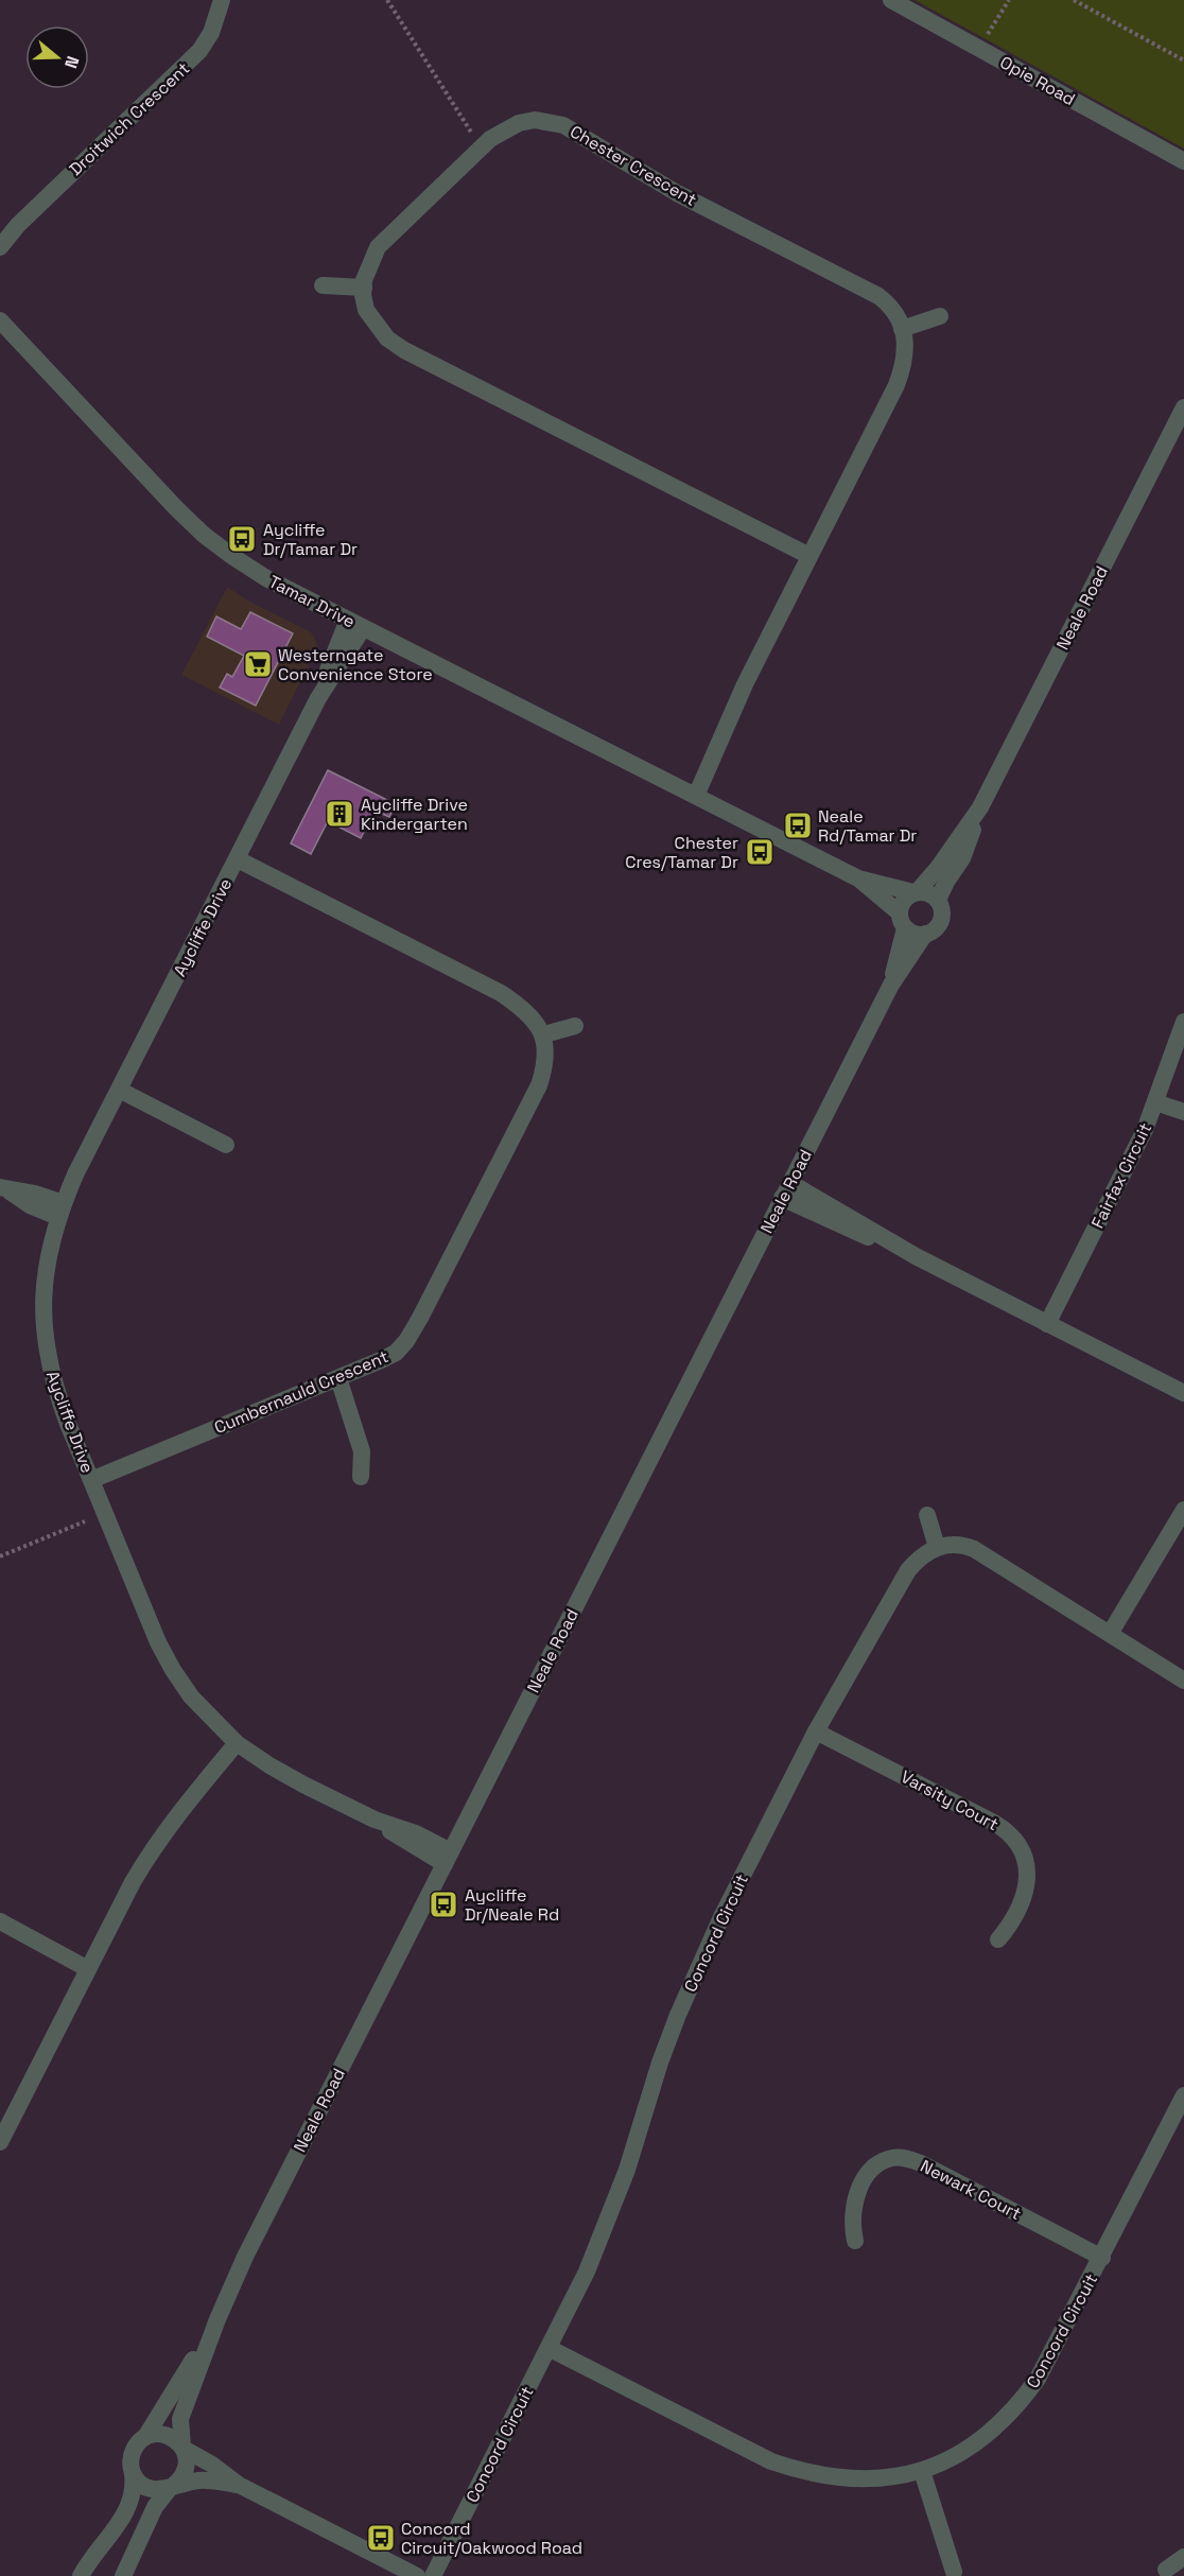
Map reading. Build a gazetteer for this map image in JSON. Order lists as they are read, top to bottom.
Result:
{
  "streets": {
    "street": [
      "Opie Road",
      "Droitwich Crescent",
      "Chester Crescent",
      "Tamar Drive",
      "Neale Road",
      "Aycliffe Drive",
      "Fairfax Circuit",
      "Cumbernauld Crescent",
      "Varsity Court",
      "Concord Circuit",
      "Newark Court"
    ]
  },
  "crossings": [
    ["Chester Crescent", "Tamar Drive"],
    ["Tamar Drive", "Neale Road"],
    ["Tamar Drive", "Aycliffe Drive"],
    ["Neale Road", "Aycliffe Drive"],
    ["Aycliffe Drive", "Cumbernauld Crescent"],
    ["Varsity Court", "Concord Circuit"],
    ["Concord Circuit", "Newark Court"]
  ],
  "places": {
    "bus stop": [
      "Aycliffe Dr/Tamar Dr",
      "Neale Rd/Tamar Dr",
      "Chester Cres/Tamar Dr",
      "Aycliffe Dr/Neale Rd",
      "Concord Circuit/Oakwood Road"
    ],
    "supermarket": ["Westerngate Convenience Store"],
    "building": ["Aycliffe Drive Kindergarten"]
  },
  "north": "right"
}
